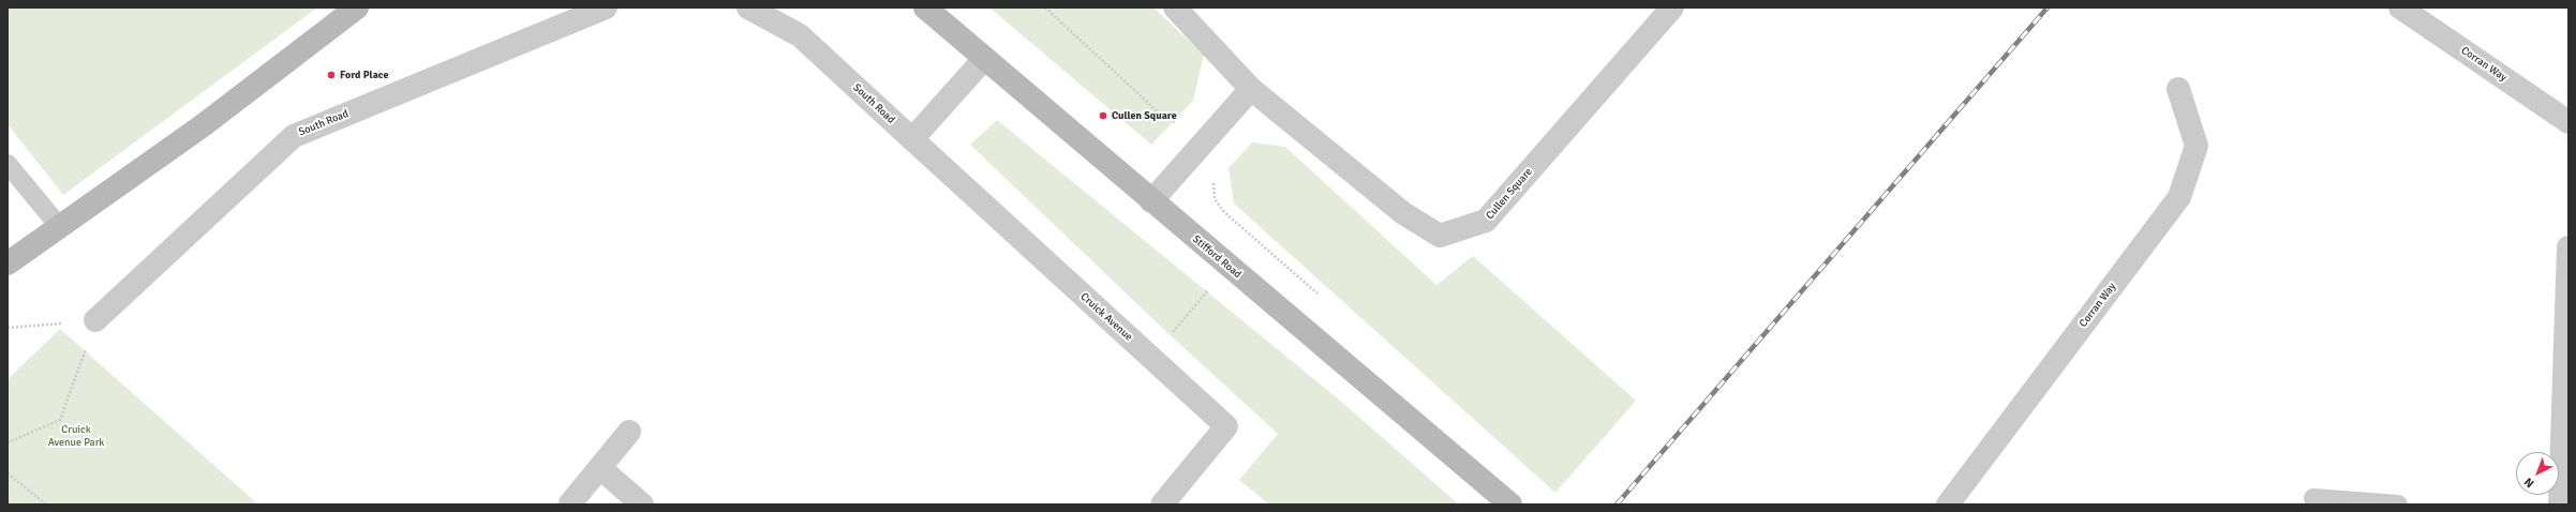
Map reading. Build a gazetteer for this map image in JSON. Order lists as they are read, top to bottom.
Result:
{
  "streets": {
    "main road": ["Stifford Road"],
    "street": [
      "Corran Way",
      "South Road",
      "Cullen Square",
      "Cruick Avenue"
    ]
  },
  "crossings": [
    ["South Road", "Cruick Avenue"]
  ],
  "parks": ["Cruick Avenue Park"],
  "places": ["Ford Place", "Cullen Square"],
  "north": "bottom left"
}
